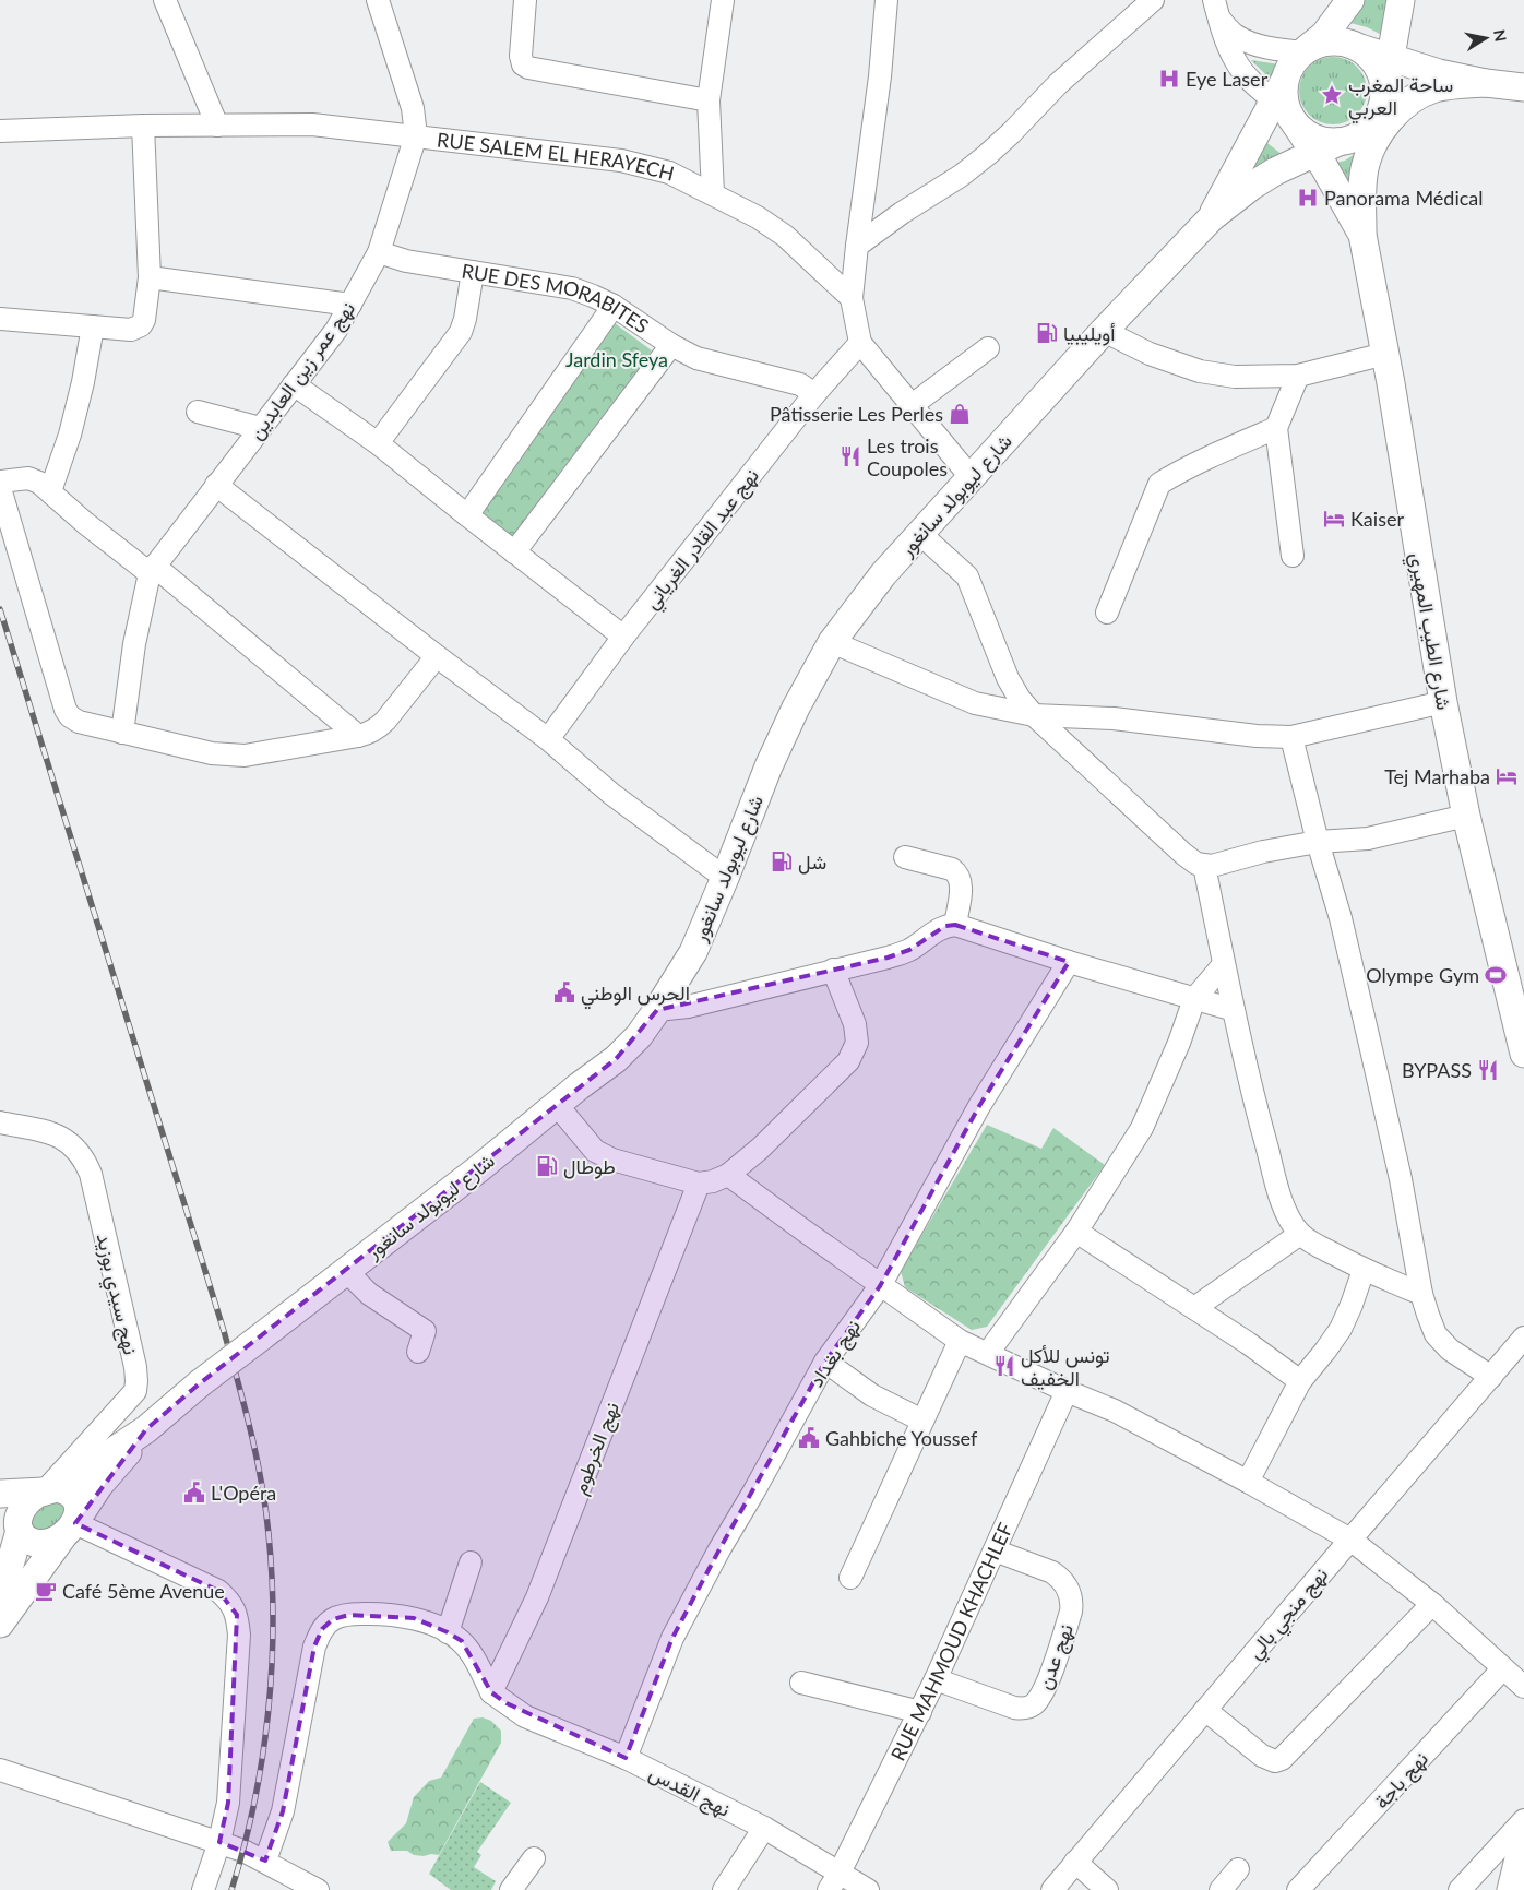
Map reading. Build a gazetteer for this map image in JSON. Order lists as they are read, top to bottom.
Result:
{
  "streets": {
    "main road": ["شارع ليوبولد سانغور", "شارع الطيب المهيري"],
    "street": [
      "RUE SALEM EL HERAYECH",
      "RUE DES MORABITES",
      "نهج عمر زين العابدين",
      "نهج عبد القادر الغرياني",
      "نهج سيدي بوزيد",
      "نهج بغداد",
      "نهج الخرطوم",
      "نهج منجي بالي",
      "RUE MAHMOUD KHACHLEF",
      "نهج عدن",
      "نهج باجة",
      "نهج القدس"
    ]
  },
  "crossings": [
    ["RUE SALEM EL HERAYECH", "نهج عمر زين العابدين"],
    ["RUE DES MORABITES", "نهج عمر زين العابدين"],
    ["RUE DES MORABITES", "نهج عبد القادر الغرياني"],
    ["شارع ليوبولد سانغور", "شارع الطيب المهيري"],
    ["شارع ليوبولد سانغور", "نهج سيدي بوزيد"],
    ["نهج بغداد", "نهج القدس"],
    ["نهج الخرطوم", "نهج القدس"],
    ["RUE MAHMOUD KHACHLEF", "نهج عدن"],
    ["RUE MAHMOUD KHACHLEF", "نهج القدس"]
  ],
  "parks": ["Jardin Sfeya"],
  "places": {
    "hospital": ["Eye Laser", "Panorama Médical"],
    "place": ["ساحة المغرب العربي"],
    "fuel station": ["أويليبيا", "شل", "طوطال"],
    "shop": ["Pâtisserie Les Perles"],
    "restaurant": ["Les trois Coupoles", "BYPASS", "تونس للأكل الخفيف"],
    "hotel": ["Kaiser", "Tej Marhaba"],
    "sports": ["Olympe Gym"],
    "public building": ["الحرس الوطني", "Gahbiche Youssef", "L'Opéra"],
    "cafe": ["Café 5ème Avenue"]
  },
  "north": "right"
}
